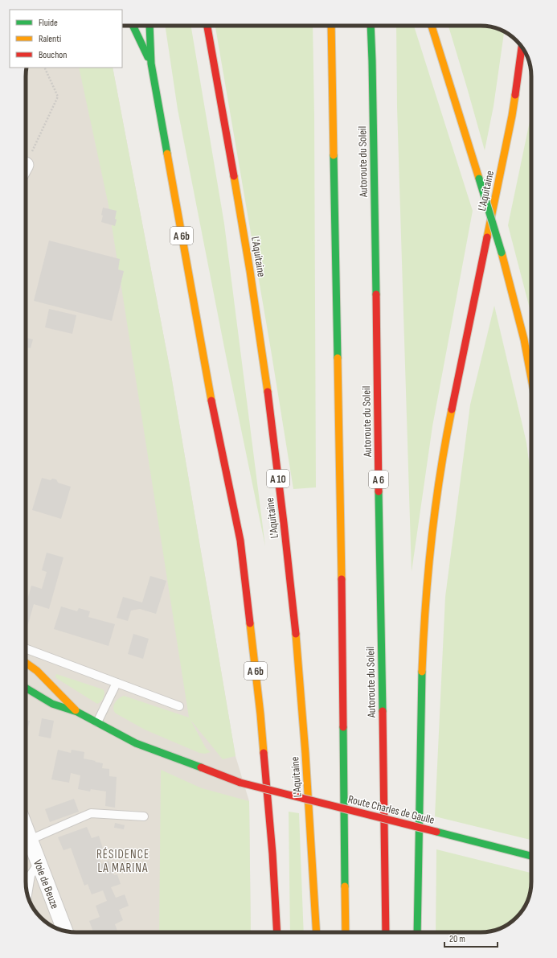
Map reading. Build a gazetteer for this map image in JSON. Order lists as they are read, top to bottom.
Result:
{
  "streets": {
    "main road": [
      "Autoroute du Soleil",
      "L'Aquitaine",
      "A 6b",
      "A 10",
      "A 6",
      "Route Charles de Gaulle"
    ],
    "street": ["Voie de Beuze"]
  },
  "districts": ["RÉSIDENCE LA MARINA"],
  "legend": ["Fluide", "Ralenti", "Bouchon"],
  "scale_bar": "20 m"
}
